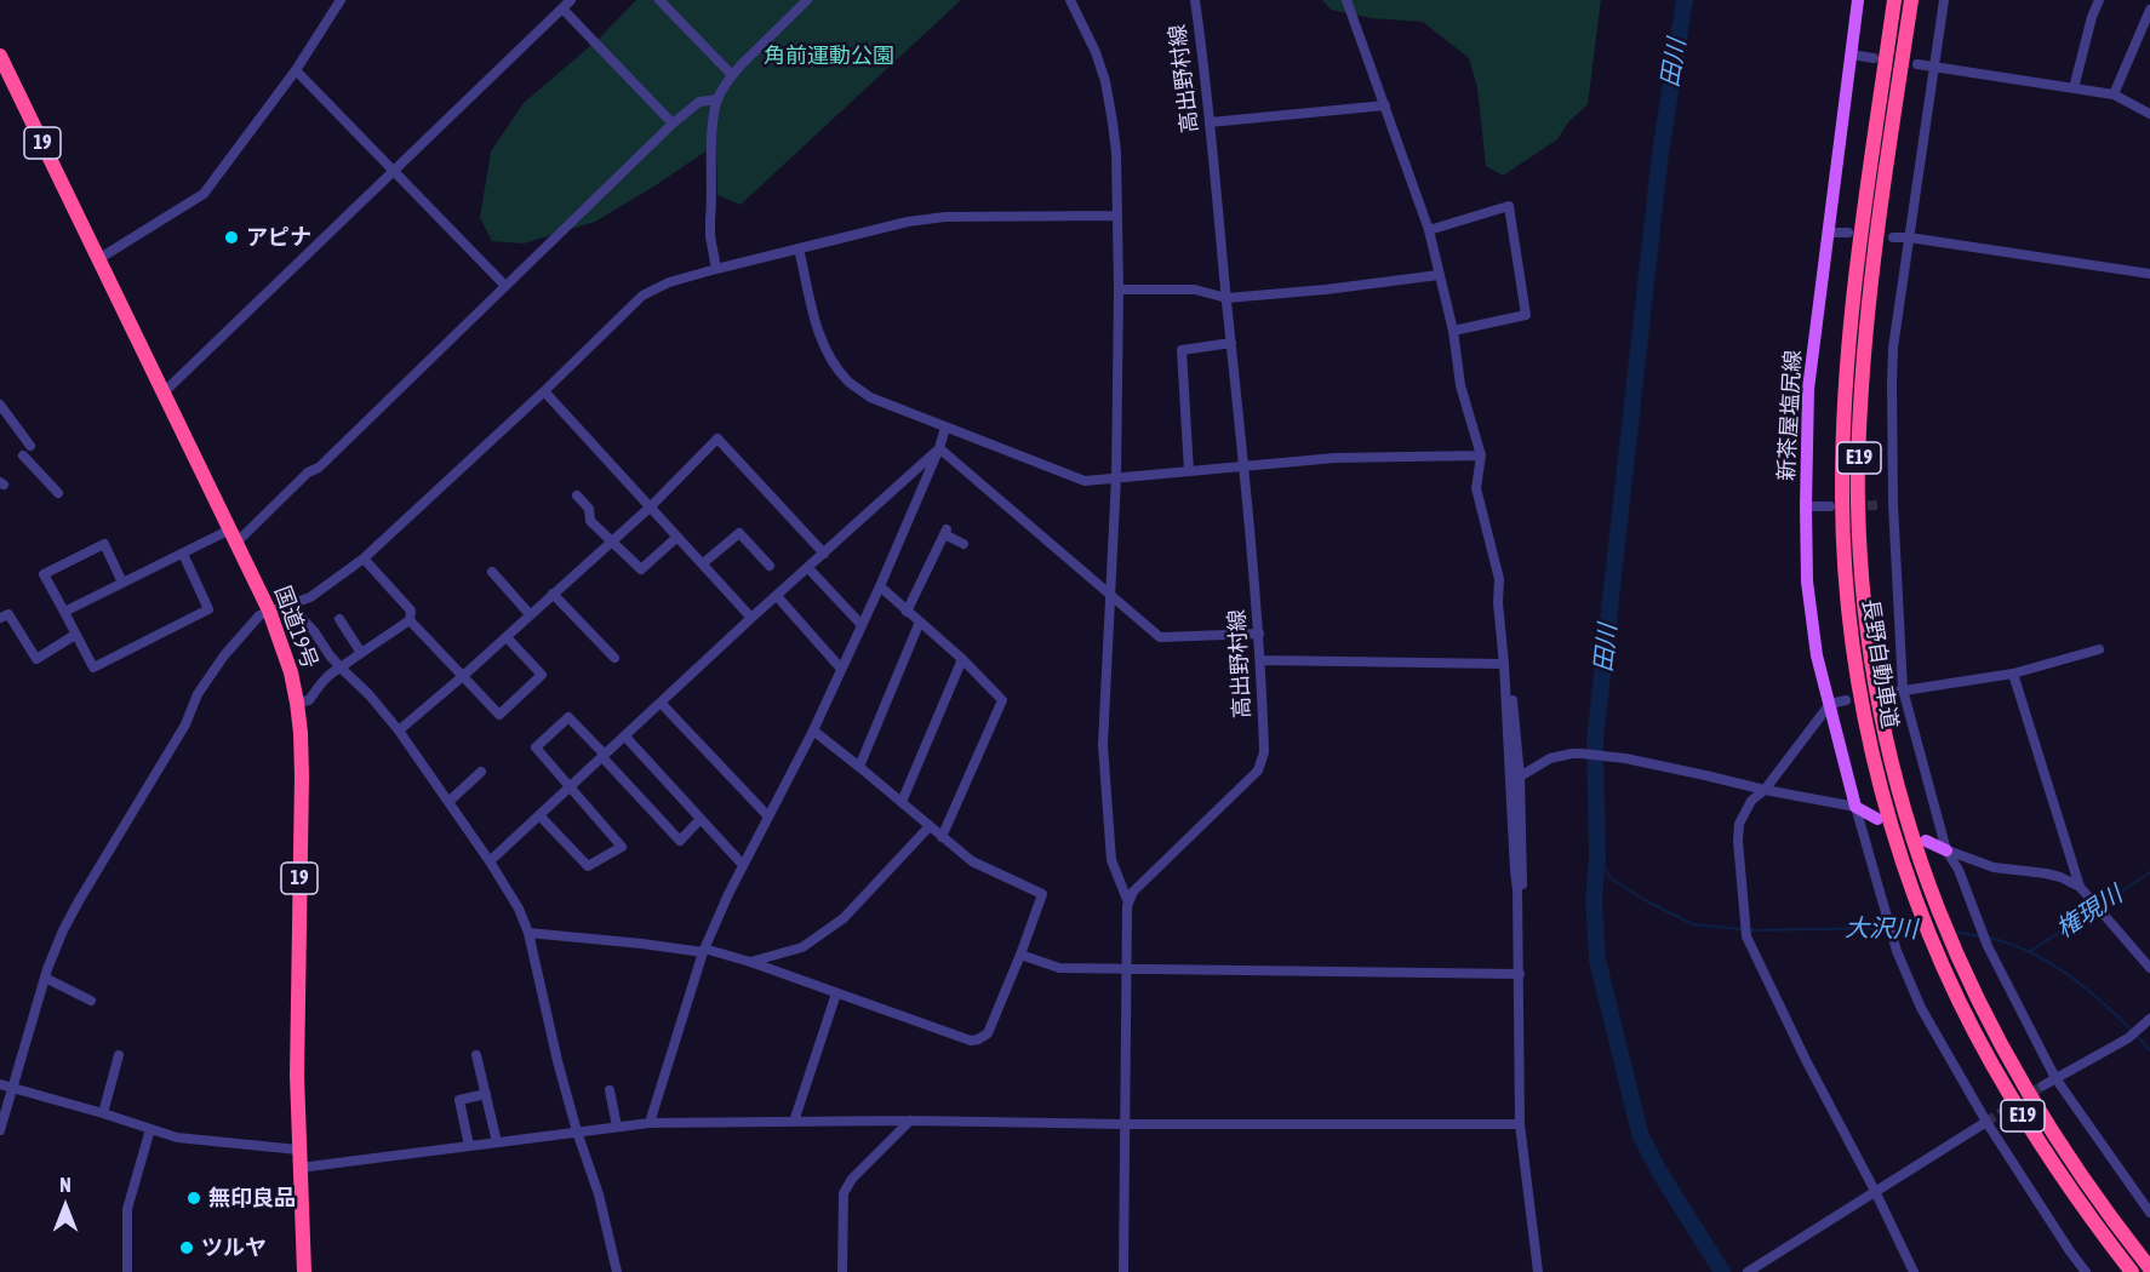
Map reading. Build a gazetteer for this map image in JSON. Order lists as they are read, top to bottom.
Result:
{
  "streets": {
    "highway": [
      "19",
      "E19",
      "国道19号",
      "長野自動車道"
    ],
    "main road": ["新茶屋塩尻線"],
    "street": ["高出野村線"]
  },
  "water": ["田川", "権現川", "大沢川"],
  "parks": ["角前運動公園"],
  "places": ["アピナ", "無印良品", "ツルヤ"],
  "north": "top"
}
